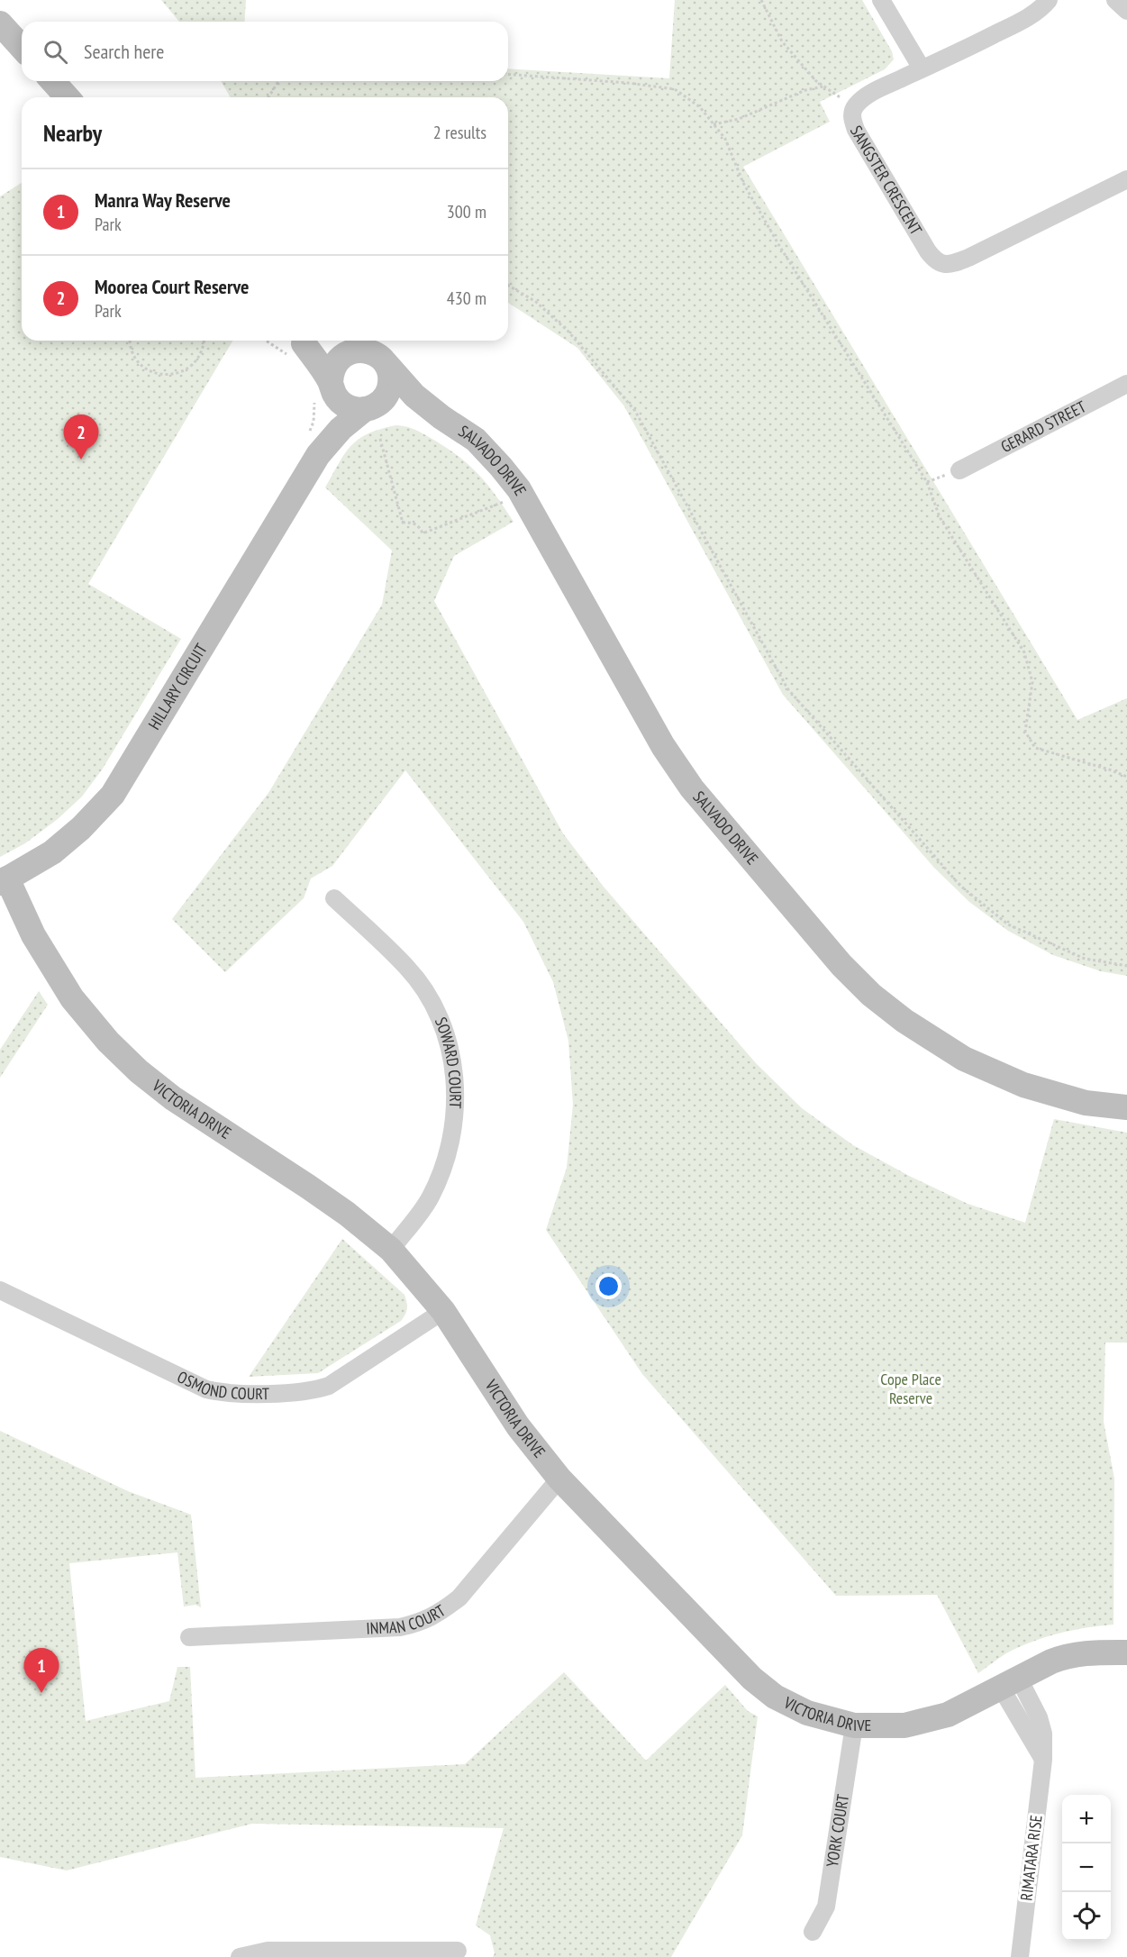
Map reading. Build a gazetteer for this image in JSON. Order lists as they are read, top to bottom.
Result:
{
  "streets": {
    "street": [
      "SANGSTER CRESCENT",
      "GERARD STREET",
      "SALVADO DRIVE",
      "HILLARY CIRCUIT",
      "SOWARD COURT",
      "VICTORIA DRIVE",
      "OSMOND COURT",
      "INMAN COURT",
      "YORK COURT",
      "RIMATARA RISE"
    ]
  },
  "crossings": [
    ["SALVADO DRIVE", "HILLARY CIRCUIT"],
    ["HILLARY CIRCUIT", "VICTORIA DRIVE"],
    ["SOWARD COURT", "VICTORIA DRIVE"],
    ["VICTORIA DRIVE", "OSMOND COURT"],
    ["VICTORIA DRIVE", "INMAN COURT"],
    ["VICTORIA DRIVE", "YORK COURT"],
    ["VICTORIA DRIVE", "RIMATARA RISE"]
  ],
  "parks": ["Cope Place Reserve"],
  "page": {
    "search": "Search here",
    "heading": ["Nearby", "2 results"],
    "list": [
      {
        "mark": "1",
        "name": "Manra Way Reserve",
        "note": "Park",
        "value": "300 m"
      },
      {
        "mark": "2",
        "name": "Moorea Court Reserve",
        "note": "Park",
        "value": "430 m"
      }
    ],
    "pins": ["2", "1"],
    "map_buttons": ["+", "−"]
  }
}
